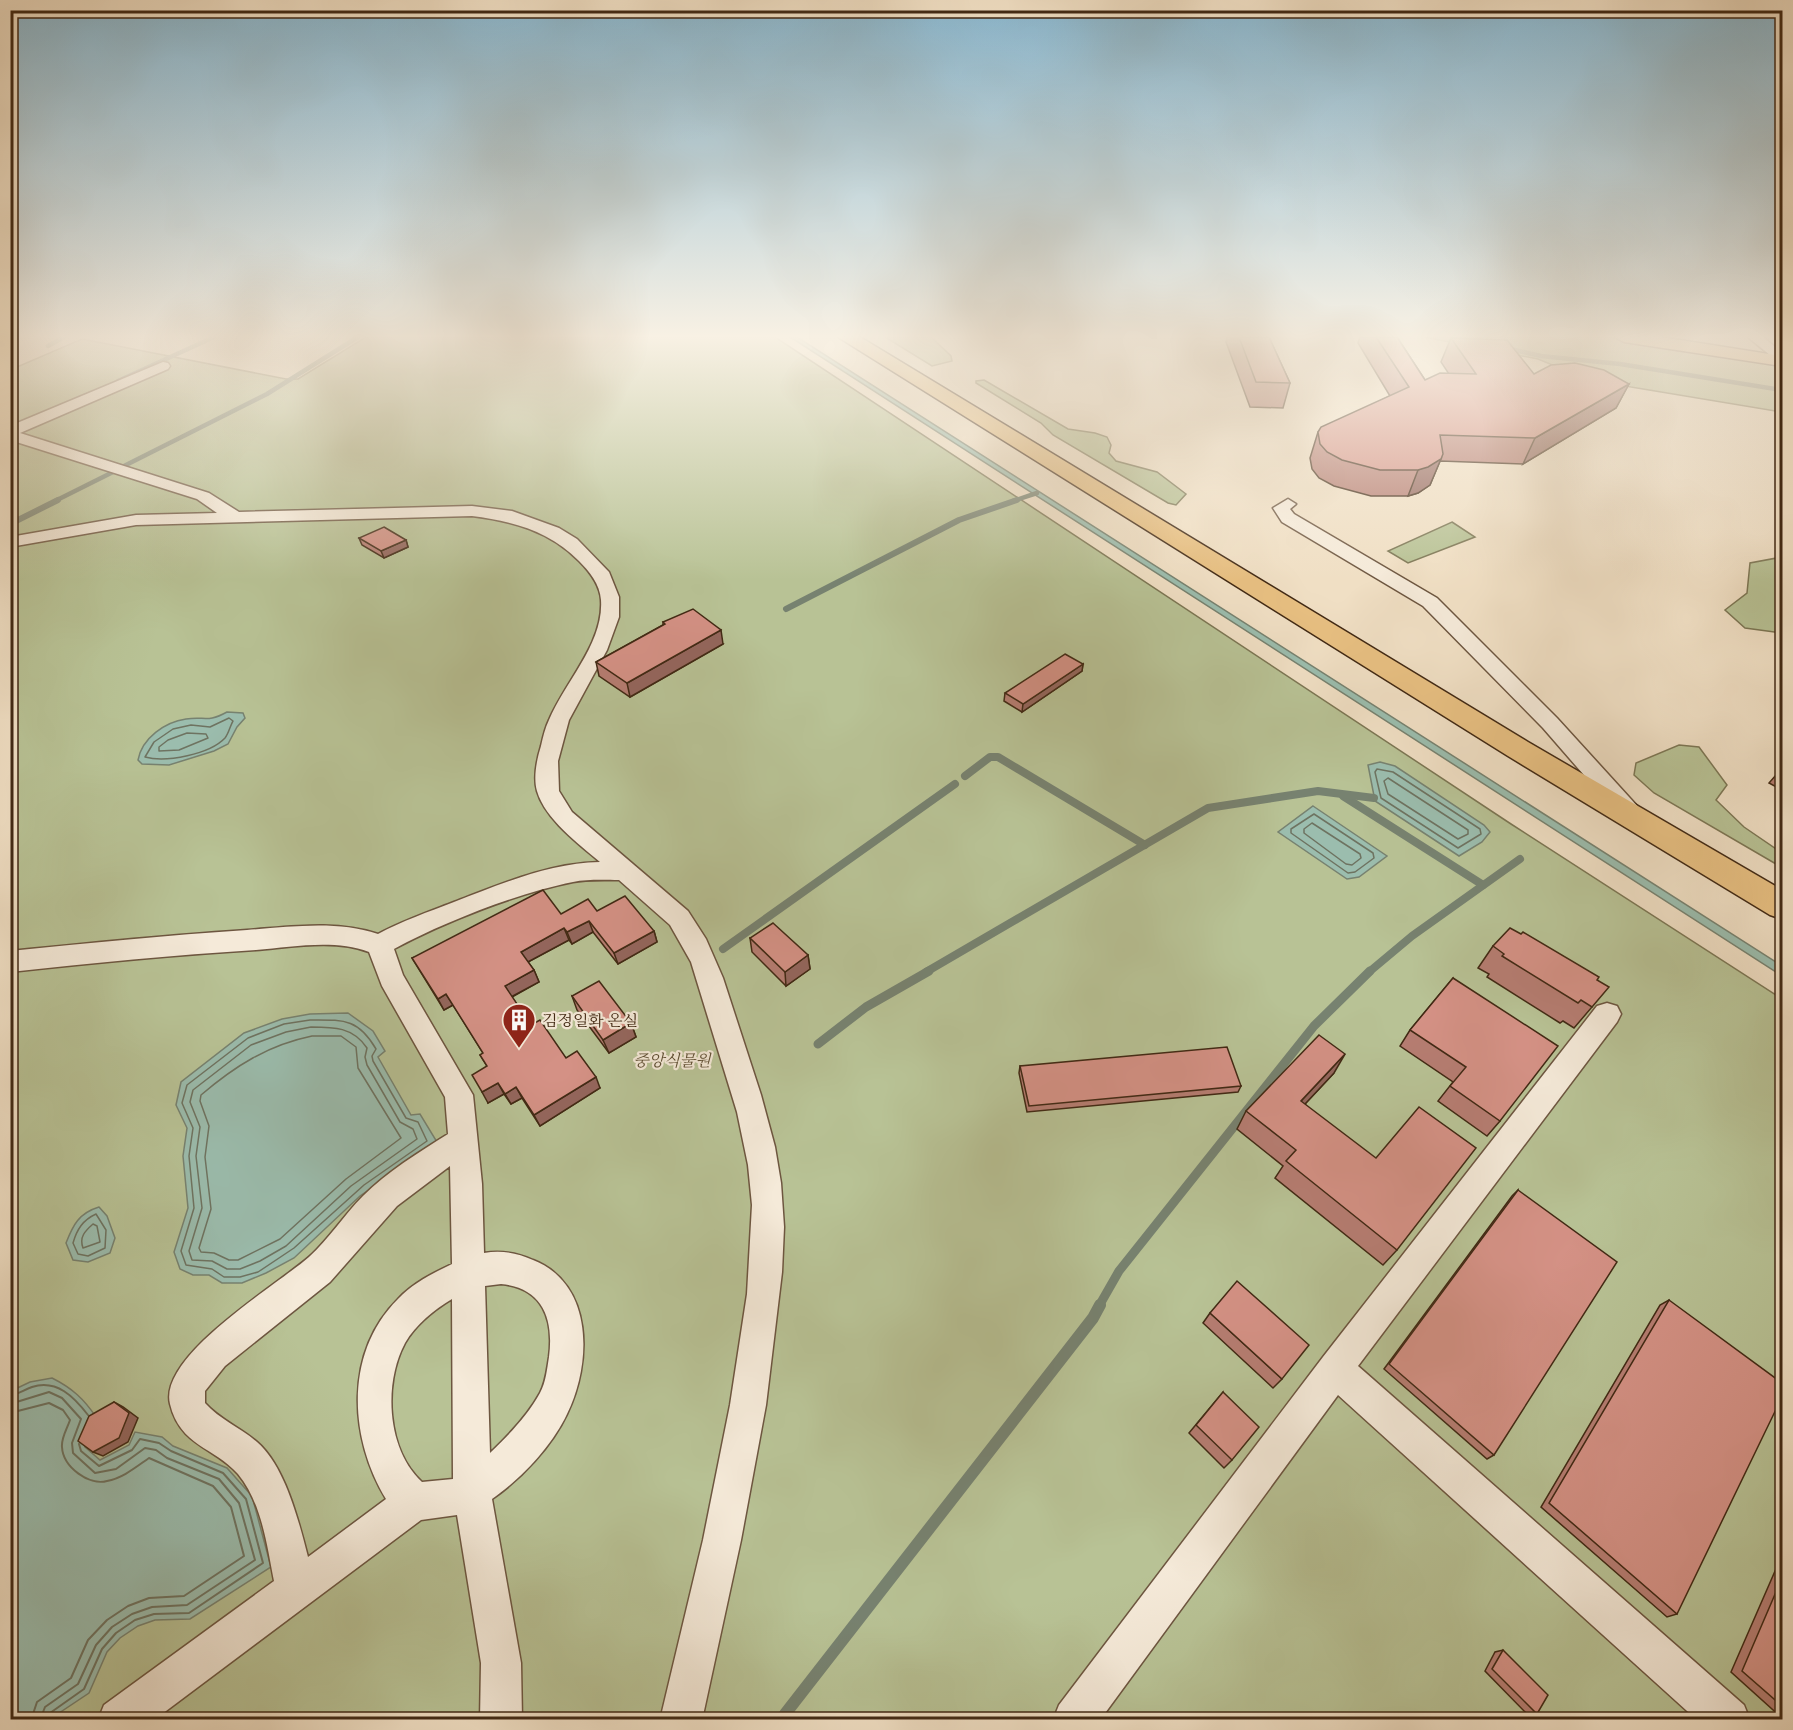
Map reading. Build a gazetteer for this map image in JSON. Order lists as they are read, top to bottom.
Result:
{
  "parks": ["중앙식물원"],
  "places": {
    "building": ["김정일화 온실"]
  }
}
